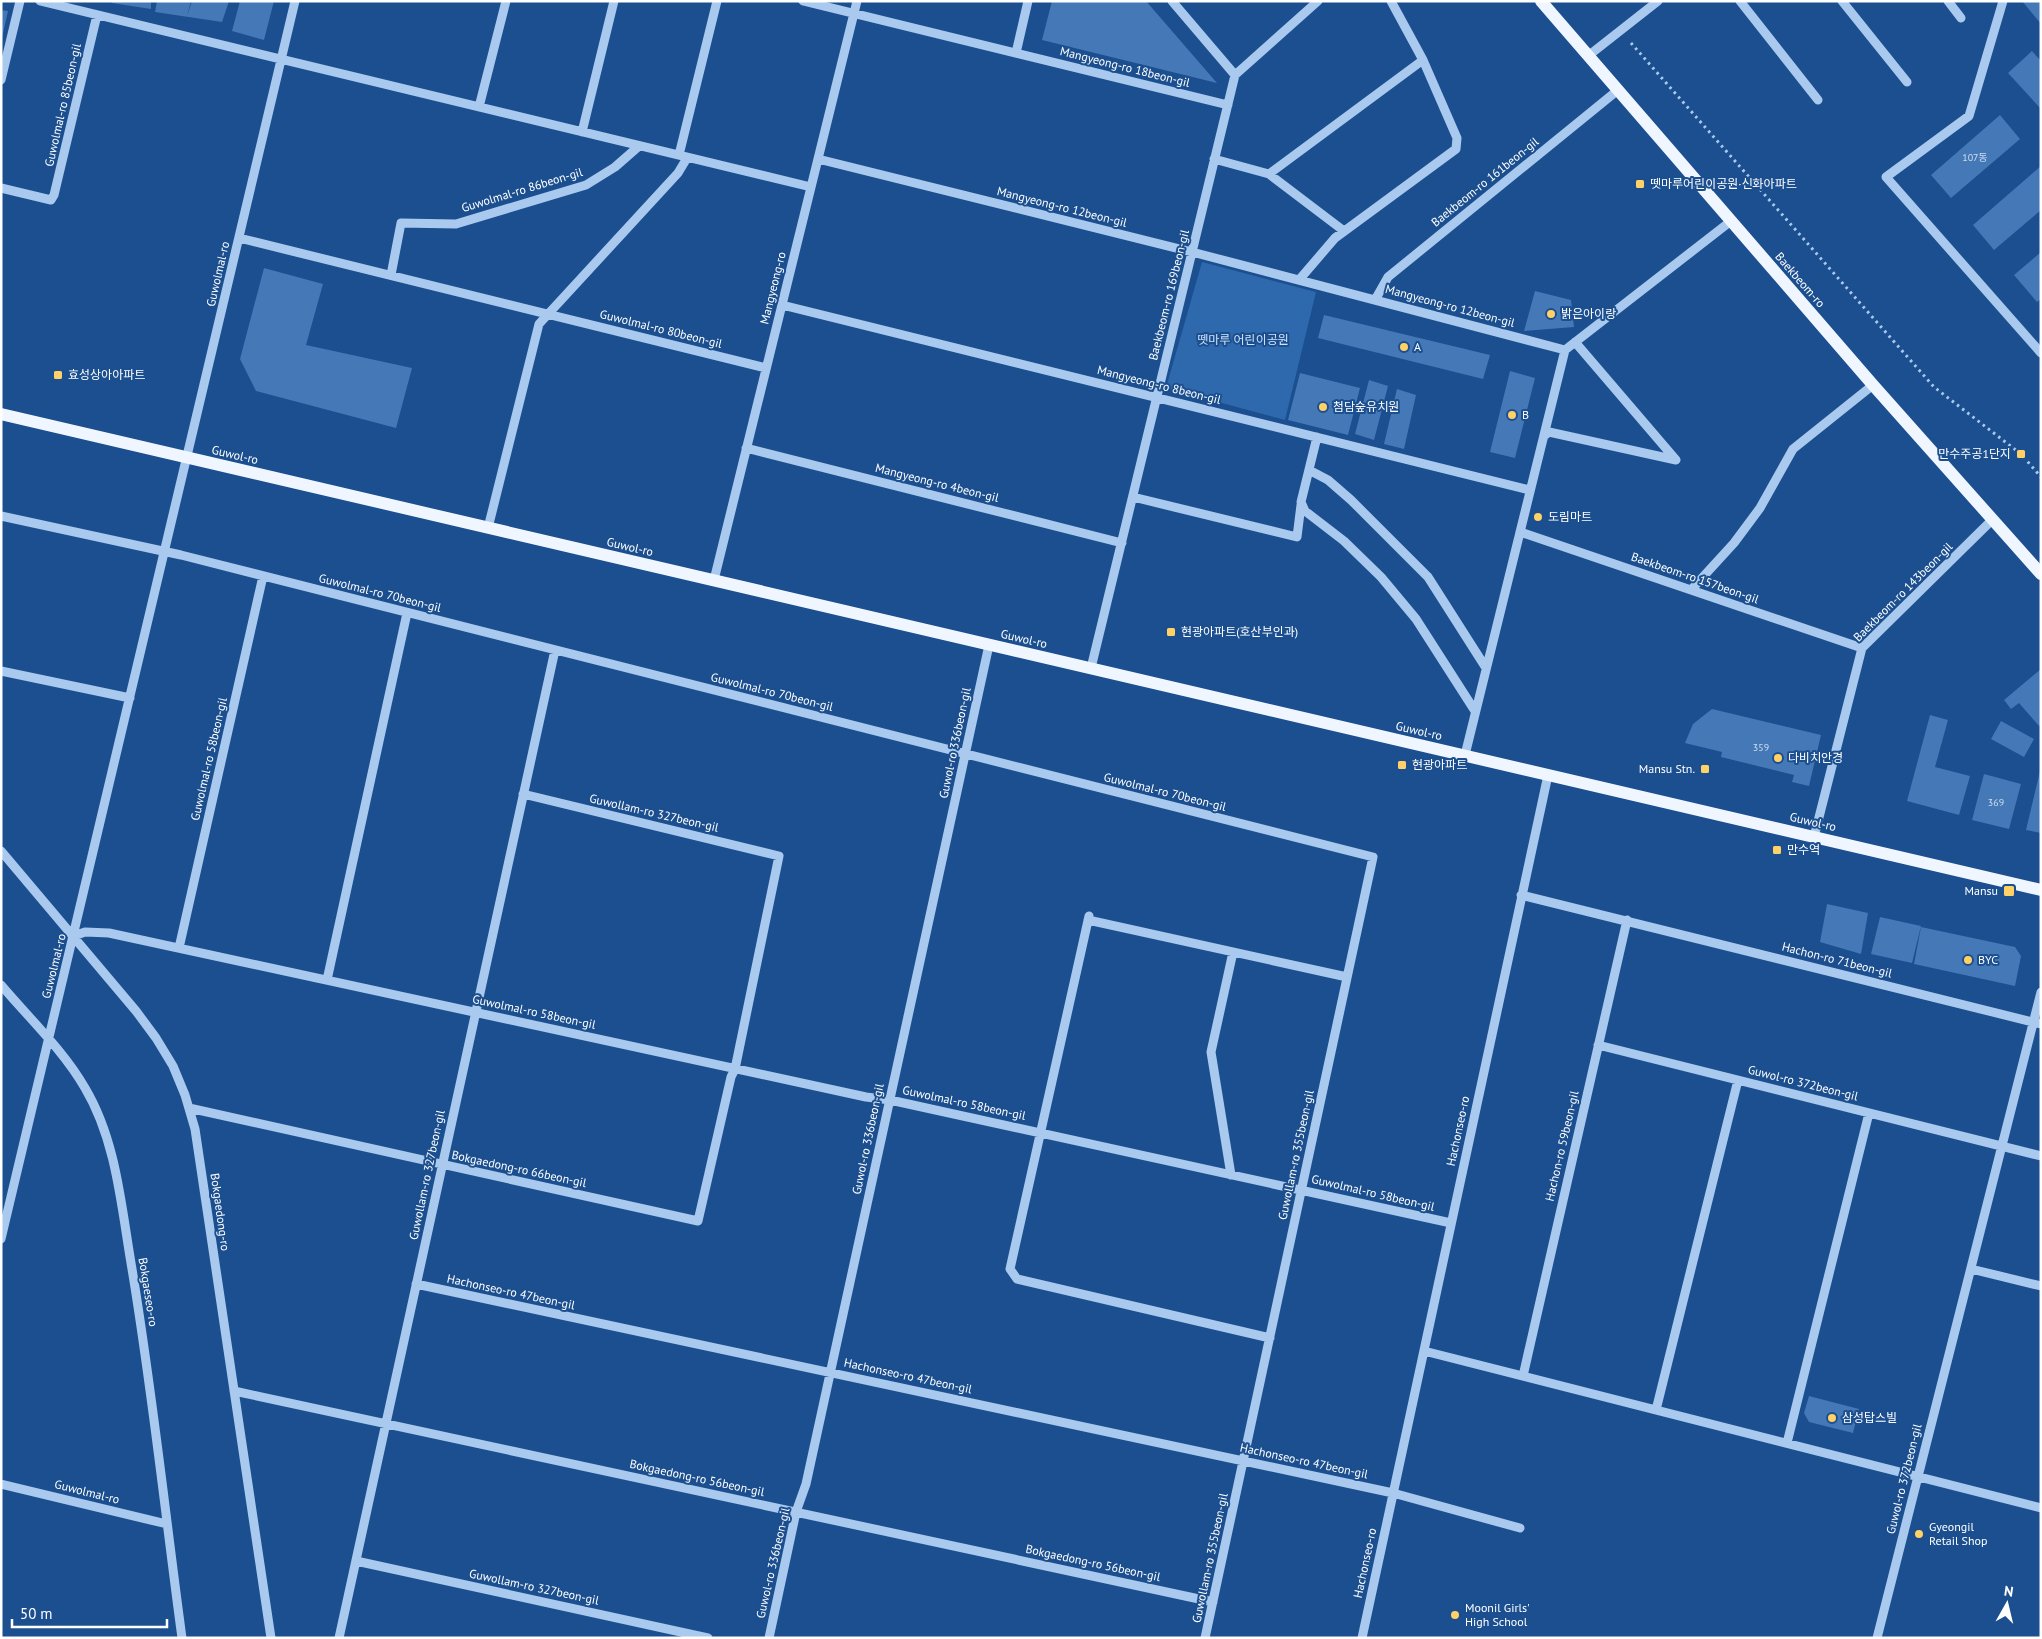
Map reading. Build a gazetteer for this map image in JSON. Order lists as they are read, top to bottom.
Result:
{
  "streets": {
    "main road": ["Baekbeom-ro", "Guwol-ro"],
    "street": [
      "Mangyeong-ro 18beon-gil",
      "Guwolmal-ro 85beon-gil",
      "Baekbeom-ro 161beon-gil",
      "Guwolmal-ro 86beon-gil",
      "Mangyeong-ro 12beon-gil",
      "Guwolmal-ro",
      "Mangyeong-ro",
      "Baekbeom-ro 169beon-gil",
      "Guwolmal-ro 80beon-gil",
      "Mangyeong-ro 8beon-gil",
      "Mangyeong-ro 4beon-gil",
      "Baekbeom-ro 157beon-gil",
      "Baekbeom-ro 143beon-gil",
      "Guwolmal-ro 70beon-gil",
      "Guwol-ro 336beon-gil",
      "Guwolmal-ro 58beon-gil",
      "Guwollam-ro 327beon-gil",
      "Hachon-ro 71beon-gil",
      "Guwol-ro 372beon-gil",
      "Hachonseo-ro",
      "Hachon-ro 59beon-gil",
      "Guwollam-ro 355beon-gil",
      "Bokgaedong-ro 66beon-gil",
      "Bokgaedong-ro",
      "Bokgaeseo-ro",
      "Hachonseo-ro 47beon-gil",
      "Bokgaedong-ro 56beon-gil"
    ]
  },
  "crossings": [
    ["Mangyeong-ro 18beon-gil", "Mangyeong-ro"],
    ["Mangyeong-ro 18beon-gil", "Baekbeom-ro 169beon-gil"],
    ["Baekbeom-ro 161beon-gil", "Mangyeong-ro 12beon-gil"],
    ["Baekbeom-ro 161beon-gil", "Baekbeom-ro"],
    ["Guwolmal-ro 86beon-gil", "Guwolmal-ro 80beon-gil"],
    ["Mangyeong-ro 12beon-gil", "Mangyeong-ro"],
    ["Mangyeong-ro 12beon-gil", "Baekbeom-ro 169beon-gil"],
    ["Guwolmal-ro", "Guwolmal-ro 80beon-gil"],
    ["Guwolmal-ro", "Guwol-ro"],
    ["Guwolmal-ro", "Guwolmal-ro 70beon-gil"],
    ["Guwolmal-ro", "Guwolmal-ro 58beon-gil"],
    ["Guwolmal-ro", "Bokgaedong-ro"],
    ["Guwolmal-ro", "Bokgaeseo-ro"],
    ["Baekbeom-ro", "Baekbeom-ro 143beon-gil"],
    ["Mangyeong-ro", "Guwolmal-ro 80beon-gil"],
    ["Mangyeong-ro", "Mangyeong-ro 8beon-gil"],
    ["Mangyeong-ro", "Guwol-ro"],
    ["Mangyeong-ro", "Mangyeong-ro 4beon-gil"],
    ["Baekbeom-ro 169beon-gil", "Mangyeong-ro 8beon-gil"],
    ["Baekbeom-ro 169beon-gil", "Guwol-ro"],
    ["Baekbeom-ro 169beon-gil", "Mangyeong-ro 4beon-gil"],
    ["Guwol-ro", "Baekbeom-ro 143beon-gil"],
    ["Guwol-ro", "Guwol-ro 336beon-gil"],
    ["Guwol-ro", "Hachonseo-ro"],
    ["Baekbeom-ro 157beon-gil", "Baekbeom-ro 143beon-gil"],
    ["Guwolmal-ro 70beon-gil", "Guwol-ro 336beon-gil"],
    ["Guwolmal-ro 70beon-gil", "Guwolmal-ro 58beon-gil"],
    ["Guwolmal-ro 70beon-gil", "Guwollam-ro 327beon-gil"],
    ["Guwolmal-ro 70beon-gil", "Guwollam-ro 355beon-gil"],
    ["Guwol-ro 336beon-gil", "Guwolmal-ro 58beon-gil"],
    ["Guwol-ro 336beon-gil", "Hachonseo-ro 47beon-gil"],
    ["Guwol-ro 336beon-gil", "Bokgaedong-ro 56beon-gil"],
    ["Guwolmal-ro 58beon-gil", "Guwollam-ro 327beon-gil"],
    ["Guwolmal-ro 58beon-gil", "Hachonseo-ro"],
    ["Guwolmal-ro 58beon-gil", "Guwollam-ro 355beon-gil"],
    ["Guwolmal-ro 58beon-gil", "Bokgaedong-ro 66beon-gil"],
    ["Guwolmal-ro 58beon-gil", "Bokgaedong-ro"],
    ["Guwollam-ro 327beon-gil", "Bokgaedong-ro 66beon-gil"],
    ["Guwollam-ro 327beon-gil", "Hachonseo-ro 47beon-gil"],
    ["Guwollam-ro 327beon-gil", "Bokgaedong-ro 56beon-gil"],
    ["Hachon-ro 71beon-gil", "Guwol-ro 372beon-gil"],
    ["Hachon-ro 71beon-gil", "Hachonseo-ro"],
    ["Hachon-ro 71beon-gil", "Hachon-ro 59beon-gil"],
    ["Guwol-ro 372beon-gil", "Hachon-ro 59beon-gil"],
    ["Hachonseo-ro", "Hachonseo-ro 47beon-gil"],
    ["Guwollam-ro 355beon-gil", "Hachonseo-ro 47beon-gil"],
    ["Guwollam-ro 355beon-gil", "Bokgaedong-ro 56beon-gil"],
    ["Bokgaedong-ro 66beon-gil", "Bokgaedong-ro"],
    ["Bokgaedong-ro", "Bokgaedong-ro 56beon-gil"]
  ],
  "parks": ["뗏마루 어린이공원"],
  "places": {
    "transit": [
      "뗏마루어린이공원·신화아파트",
      "효성상아아파트",
      "만수주공1단지",
      "현광아파트(호산부인과)",
      "현광아파트",
      "Mansu Stn.",
      "만수역",
      "Mansu"
    ],
    "other": [
      "밝은아이랑",
      "A",
      "첨담숲유치원",
      "B",
      "도림마트",
      "다비치안경",
      "BYC",
      "삼성탑스빌",
      "Gyeongil Retail Shop",
      "Moonil Girls' High School"
    ]
  },
  "house_numbers": ["107동", "359", "369"],
  "scale_bar": "50 m",
  "north": "top"
}
